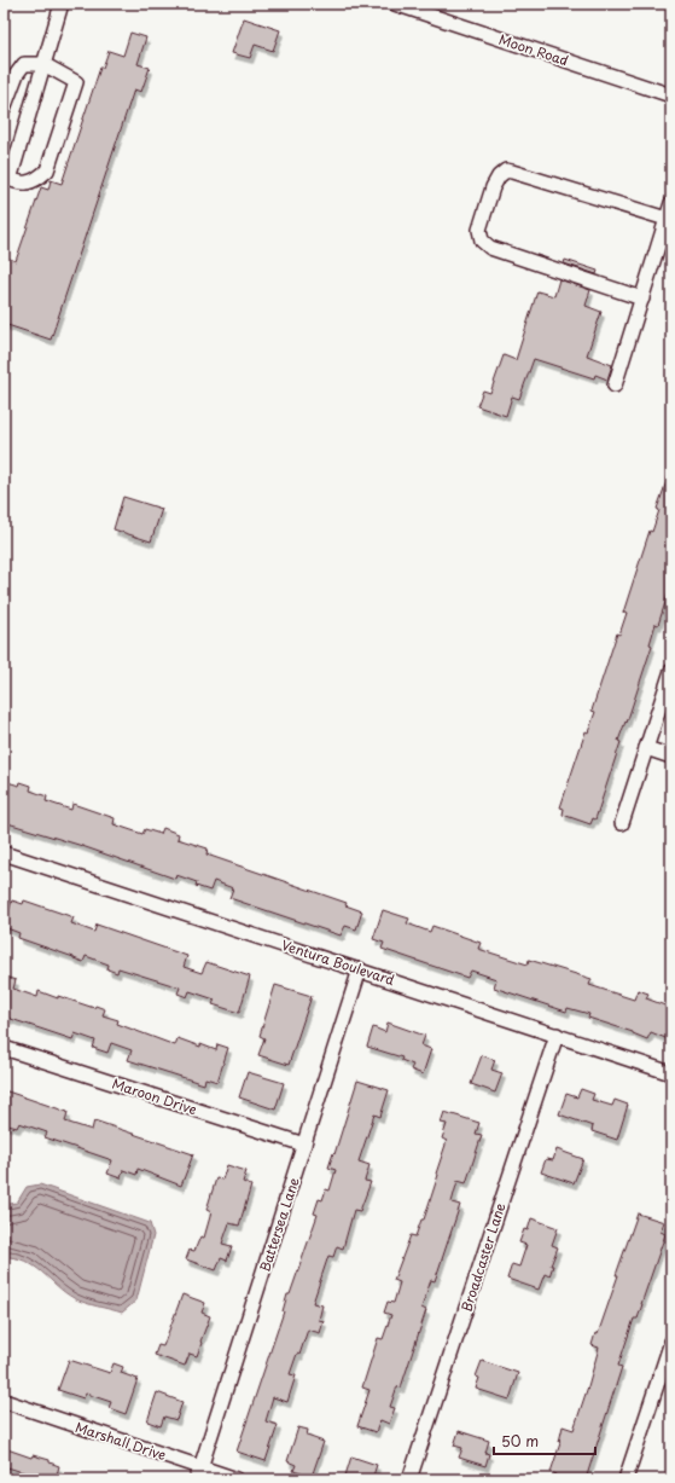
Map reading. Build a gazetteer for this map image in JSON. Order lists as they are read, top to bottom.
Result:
{
  "streets": {
    "street": [
      "Moon Road",
      "Ventura Boulevard",
      "Maroon Drive",
      "Battersea Lane",
      "Broadcaster Lane",
      "Marshall Drive"
    ]
  },
  "crossings": [
    ["Ventura Boulevard", "Battersea Lane"],
    ["Ventura Boulevard", "Broadcaster Lane"],
    ["Maroon Drive", "Battersea Lane"],
    ["Battersea Lane", "Marshall Drive"]
  ],
  "scale_bar": "50 m"
}
